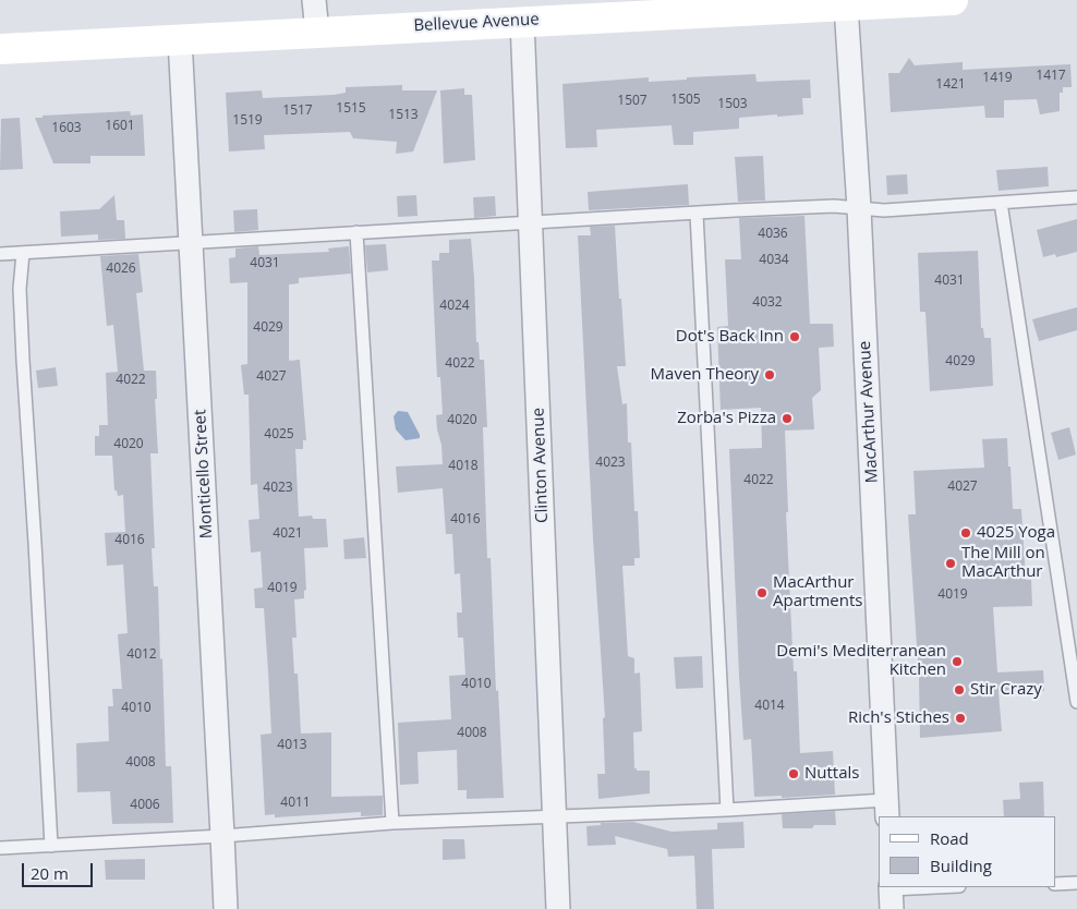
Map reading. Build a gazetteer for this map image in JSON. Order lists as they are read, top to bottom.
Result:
{
  "streets": {
    "street": [
      "Bellevue Avenue",
      "MacArthur Avenue",
      "Clinton Avenue",
      "Monticello Street"
    ]
  },
  "crossings": [
    ["Bellevue Avenue", "MacArthur Avenue"],
    ["Bellevue Avenue", "Clinton Avenue"],
    ["Bellevue Avenue", "Monticello Street"]
  ],
  "places": [
    "Dot's Back Inn",
    "Maven Theory",
    "Zorba's Pizza",
    "4025 Yoga",
    "The Mill on MacArthur",
    "MacArthur Apartments",
    "Demi's Mediterranean Kitchen",
    "Stir Crazy",
    "Rich's Stiches",
    "Nuttals"
  ],
  "house_numbers": [
    "1417",
    "1419",
    "1421",
    "1505",
    "1507",
    "1503",
    "1515",
    "1517",
    "1513",
    "1519",
    "1601",
    "1603",
    "4036",
    "4034",
    "4031",
    "4026",
    "4031",
    "4032",
    "4024",
    "4029",
    "4029",
    "4022",
    "4027",
    "4022",
    "4020",
    "4025",
    "4020",
    "4023",
    "4018",
    "4022",
    "4027",
    "4023",
    "4016",
    "4021",
    "4016",
    "4019",
    "4019",
    "4012",
    "4010",
    "4014",
    "4010",
    "4008",
    "4013",
    "4008",
    "4011",
    "4006"
  ],
  "legend": ["Road", "Building"],
  "scale_bar": "20 m"
}
